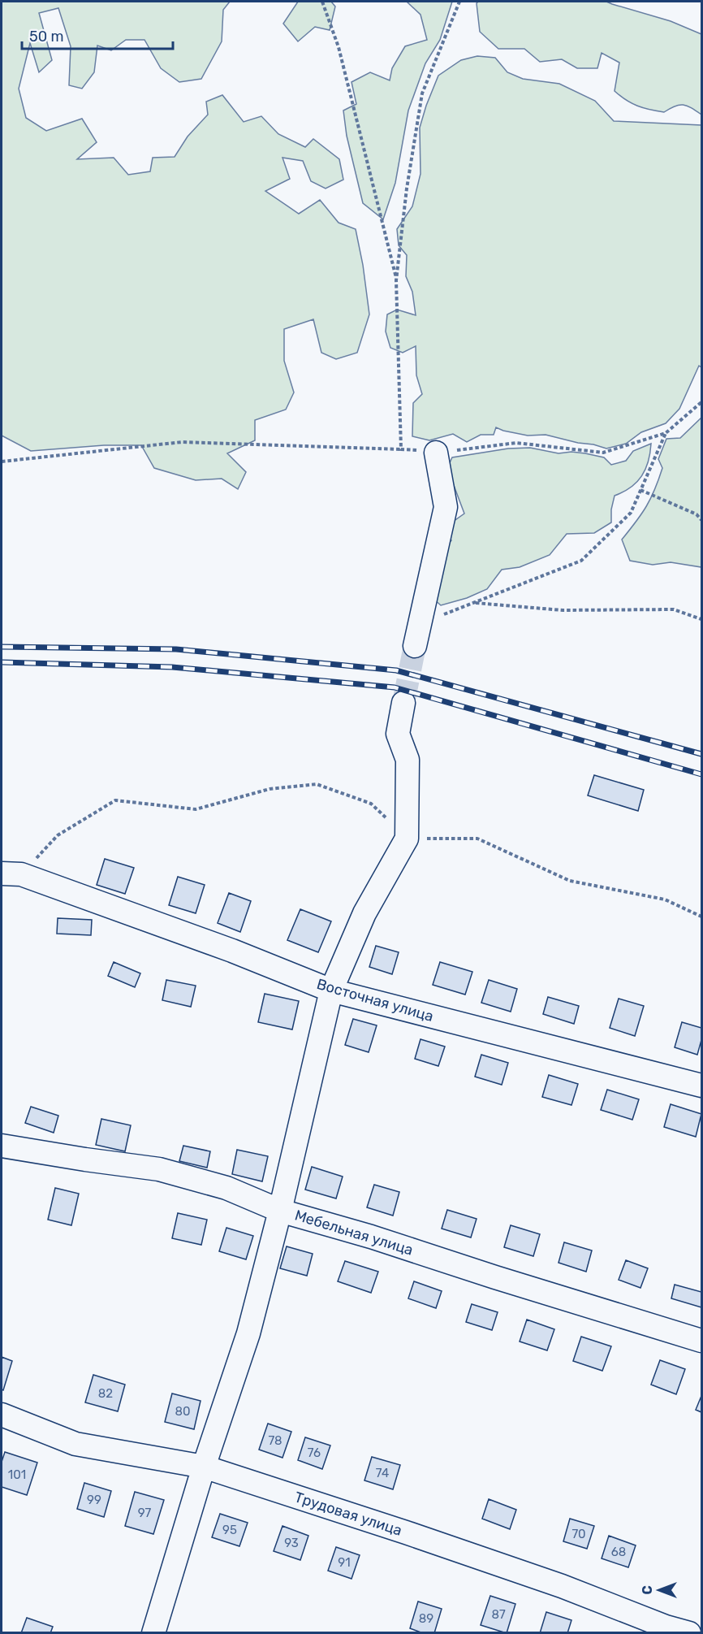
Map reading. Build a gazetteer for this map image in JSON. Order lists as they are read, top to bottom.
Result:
{
  "streets": {
    "street": ["Восточная улица", "Мебельная улица", "Трудовая улица"]
  },
  "house_numbers": [
    "82",
    "80",
    "78",
    "76",
    "74",
    "101",
    "99",
    "97",
    "95",
    "70",
    "93",
    "68",
    "91",
    "87",
    "89"
  ],
  "scale_bar": "50 m",
  "north": "left"
}
